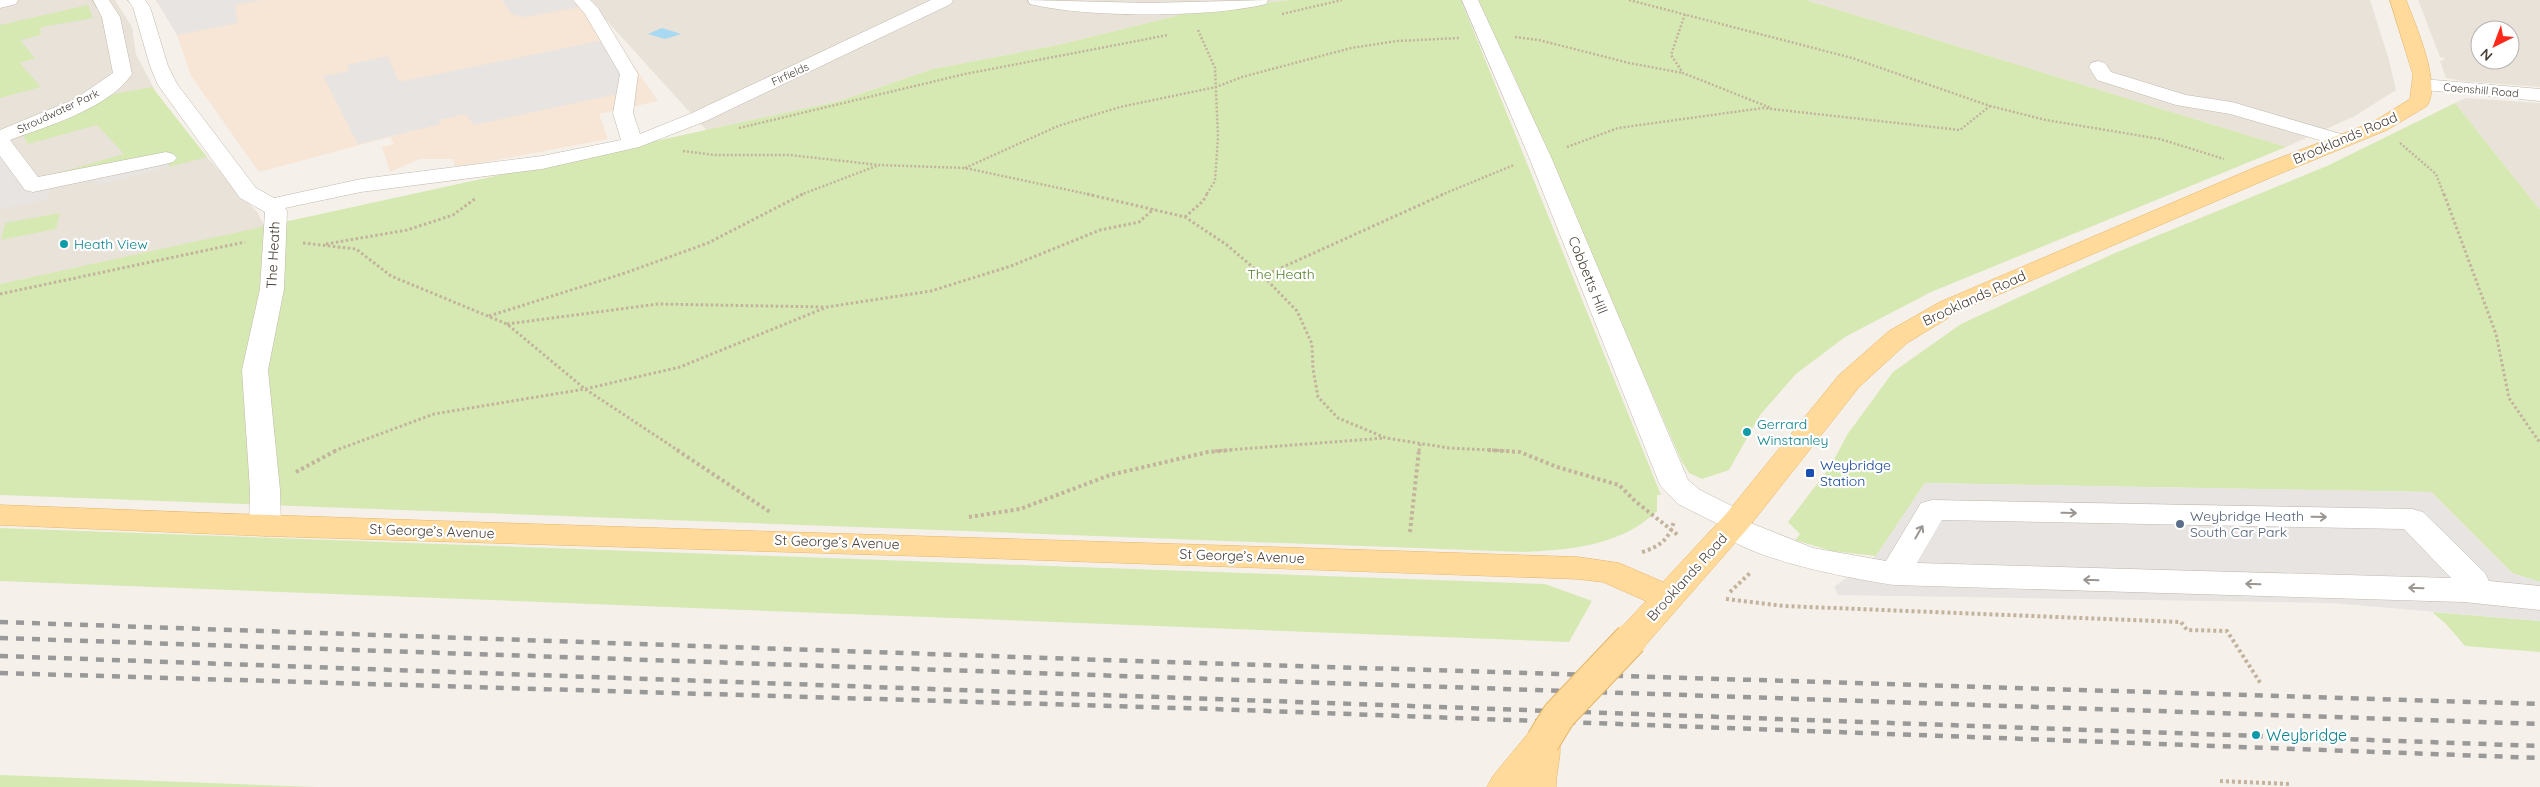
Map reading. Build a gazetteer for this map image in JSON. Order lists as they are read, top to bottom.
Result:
{
  "streets": {
    "main road": ["Brooklands Road", "St George’s Avenue"],
    "street": [
      "Firfields",
      "Caenshill Road",
      "Stroudwater Park",
      "The Heath",
      "Cobbetts Hill"
    ]
  },
  "crossings": [
    ["Firfields", "The Heath"],
    ["Caenshill Road", "Brooklands Road"],
    ["Brooklands Road", "Cobbetts Hill"],
    ["Brooklands Road", "St George’s Avenue"],
    ["The Heath", "St George’s Avenue"]
  ],
  "one_way": ["Cobbetts Hill"],
  "parks": ["The Heath"],
  "places": {
    "other": [
      "Heath View",
      "Gerrard Winstanley",
      "Weybridge Heath South Car Park",
      "Weybridge"
    ],
    "transit": ["Weybridge Station"]
  },
  "north": "bottom left"
}
